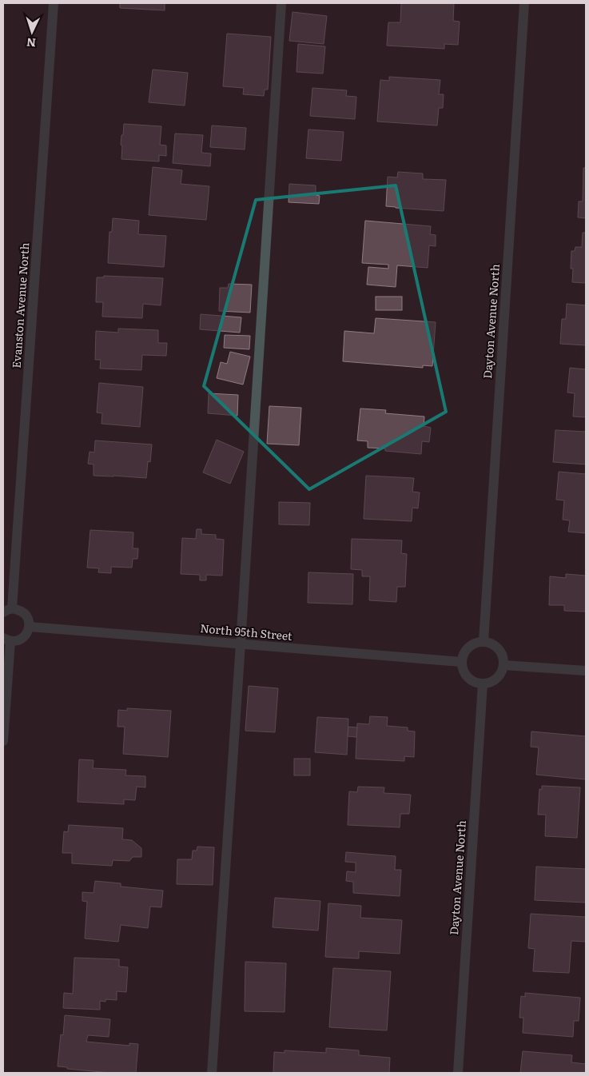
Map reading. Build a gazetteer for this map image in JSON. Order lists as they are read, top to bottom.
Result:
{
  "streets": {
    "street": ["Evanston Avenue North", "Dayton Avenue North", "North 95th Street"]
  },
  "crossings": [
    ["Dayton Avenue North", "North 95th Street"]
  ],
  "north": "bottom"
}
